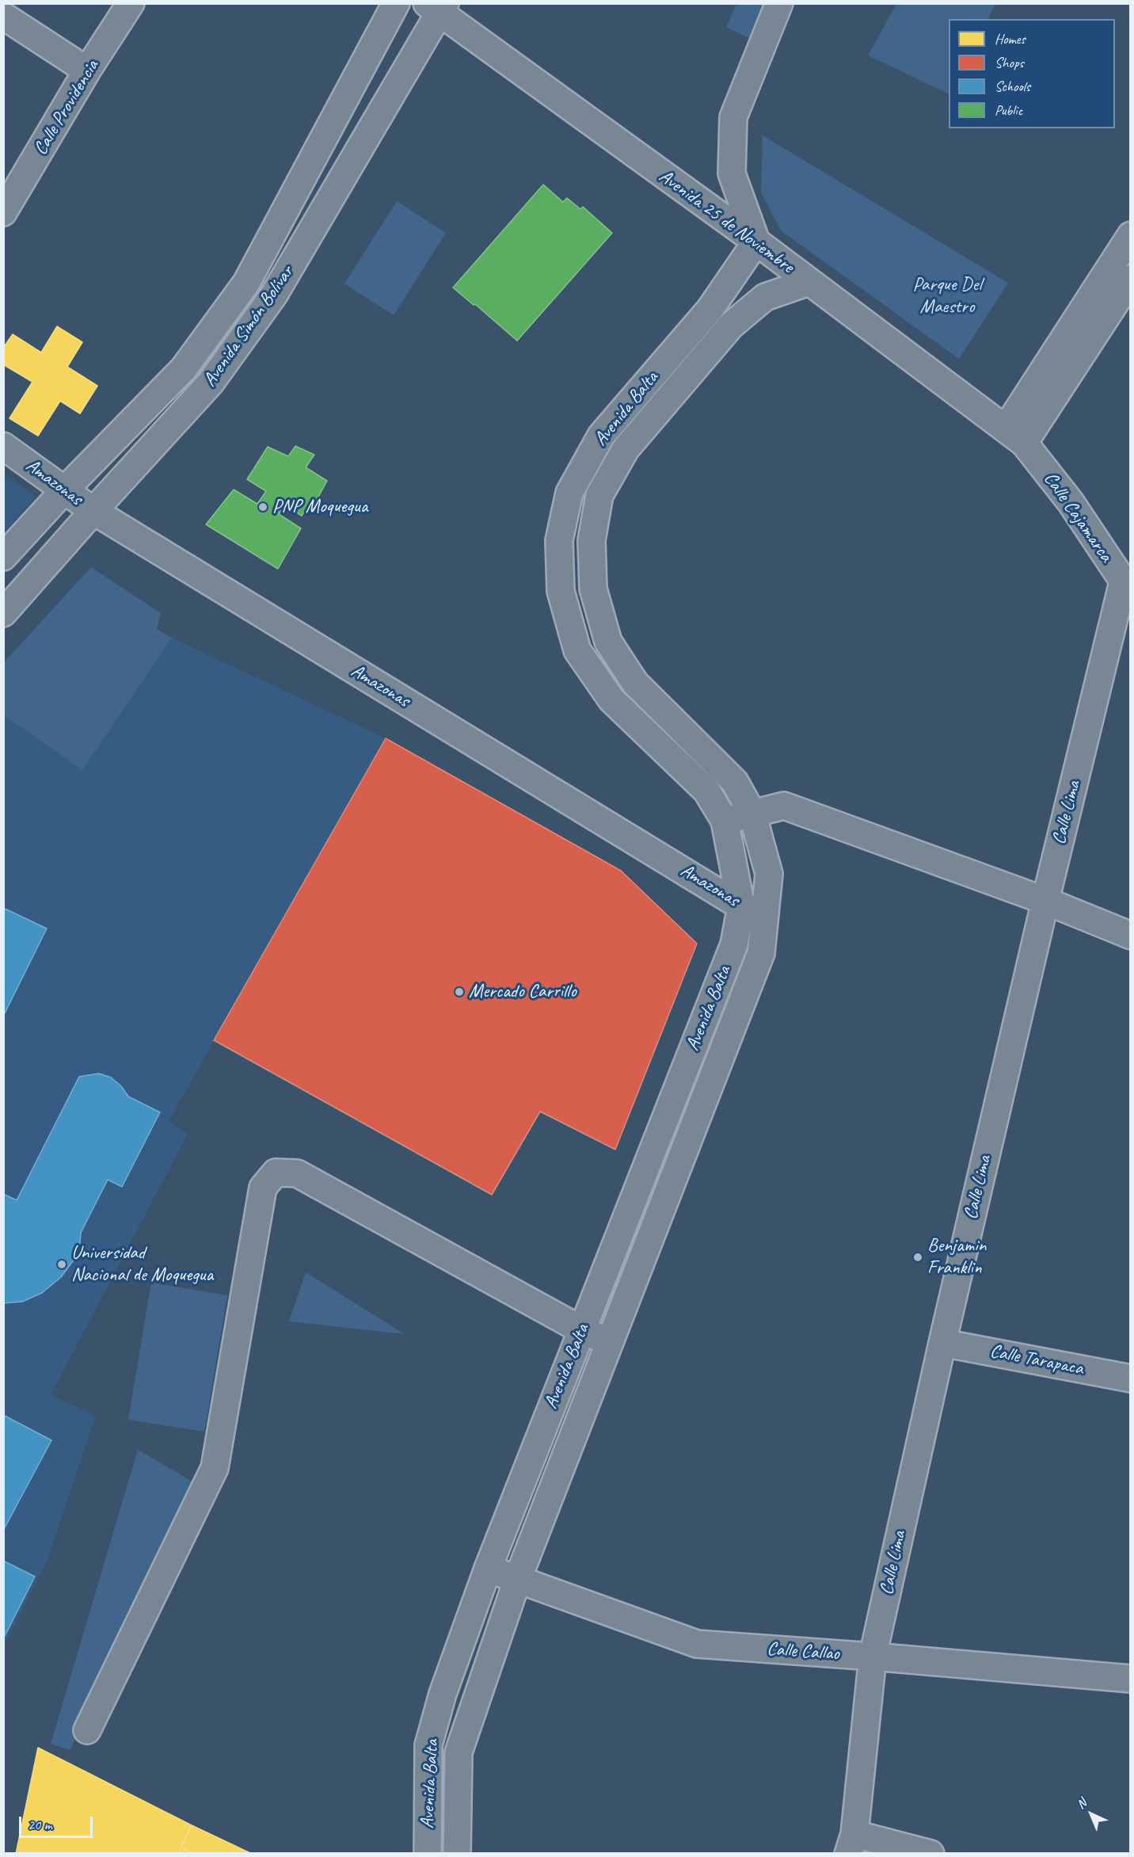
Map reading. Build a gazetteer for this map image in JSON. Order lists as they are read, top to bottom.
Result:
{
  "streets": {
    "main road": [
      "Calle Providencia",
      "Avenida 25 de Noviembre",
      "Avenida Simón Bolívar",
      "Avenida Balta",
      "Amazonas",
      "Calle Cajamarca",
      "Calle Lima",
      "Calle Tarapaca",
      "Calle Callao"
    ]
  },
  "crossings": [
    ["Avenida 25 de Noviembre", "Avenida Simón Bolívar"],
    ["Avenida 25 de Noviembre", "Avenida Balta"],
    ["Avenida 25 de Noviembre", "Calle Cajamarca"],
    ["Avenida Simón Bolívar", "Amazonas"],
    ["Avenida Balta", "Amazonas"],
    ["Avenida Balta", "Calle Callao"],
    ["Calle Cajamarca", "Calle Lima"],
    ["Calle Lima", "Calle Tarapaca"],
    ["Calle Lima", "Calle Callao"]
  ],
  "parks": ["Parque Del Maestro"],
  "places": [
    "PNP Moquegua",
    "Mercado Carrillo",
    "Benjamin Franklin",
    "Universidad Nacional de Moquegua"
  ],
  "legend": [
    "Homes",
    "Shops",
    "Schools",
    "Public"
  ],
  "scale_bar": "20 m",
  "north": "top left"
}
